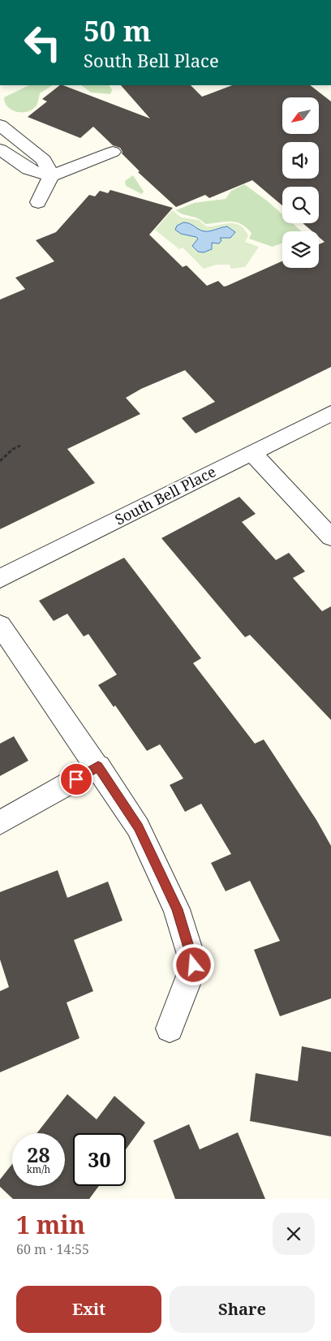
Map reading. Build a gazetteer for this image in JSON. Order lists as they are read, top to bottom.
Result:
{
  "streets": {
    "street": ["South Bell Place"]
  },
  "north": "bottom left",
  "page": {
    "turn": ["50 m", "South Bell Place"],
    "speed": "28 km/h",
    "limit": "30",
    "heading": ["1 min", "60 m · 14:55"],
    "buttons": ["Exit", "Share"]
  }
}
